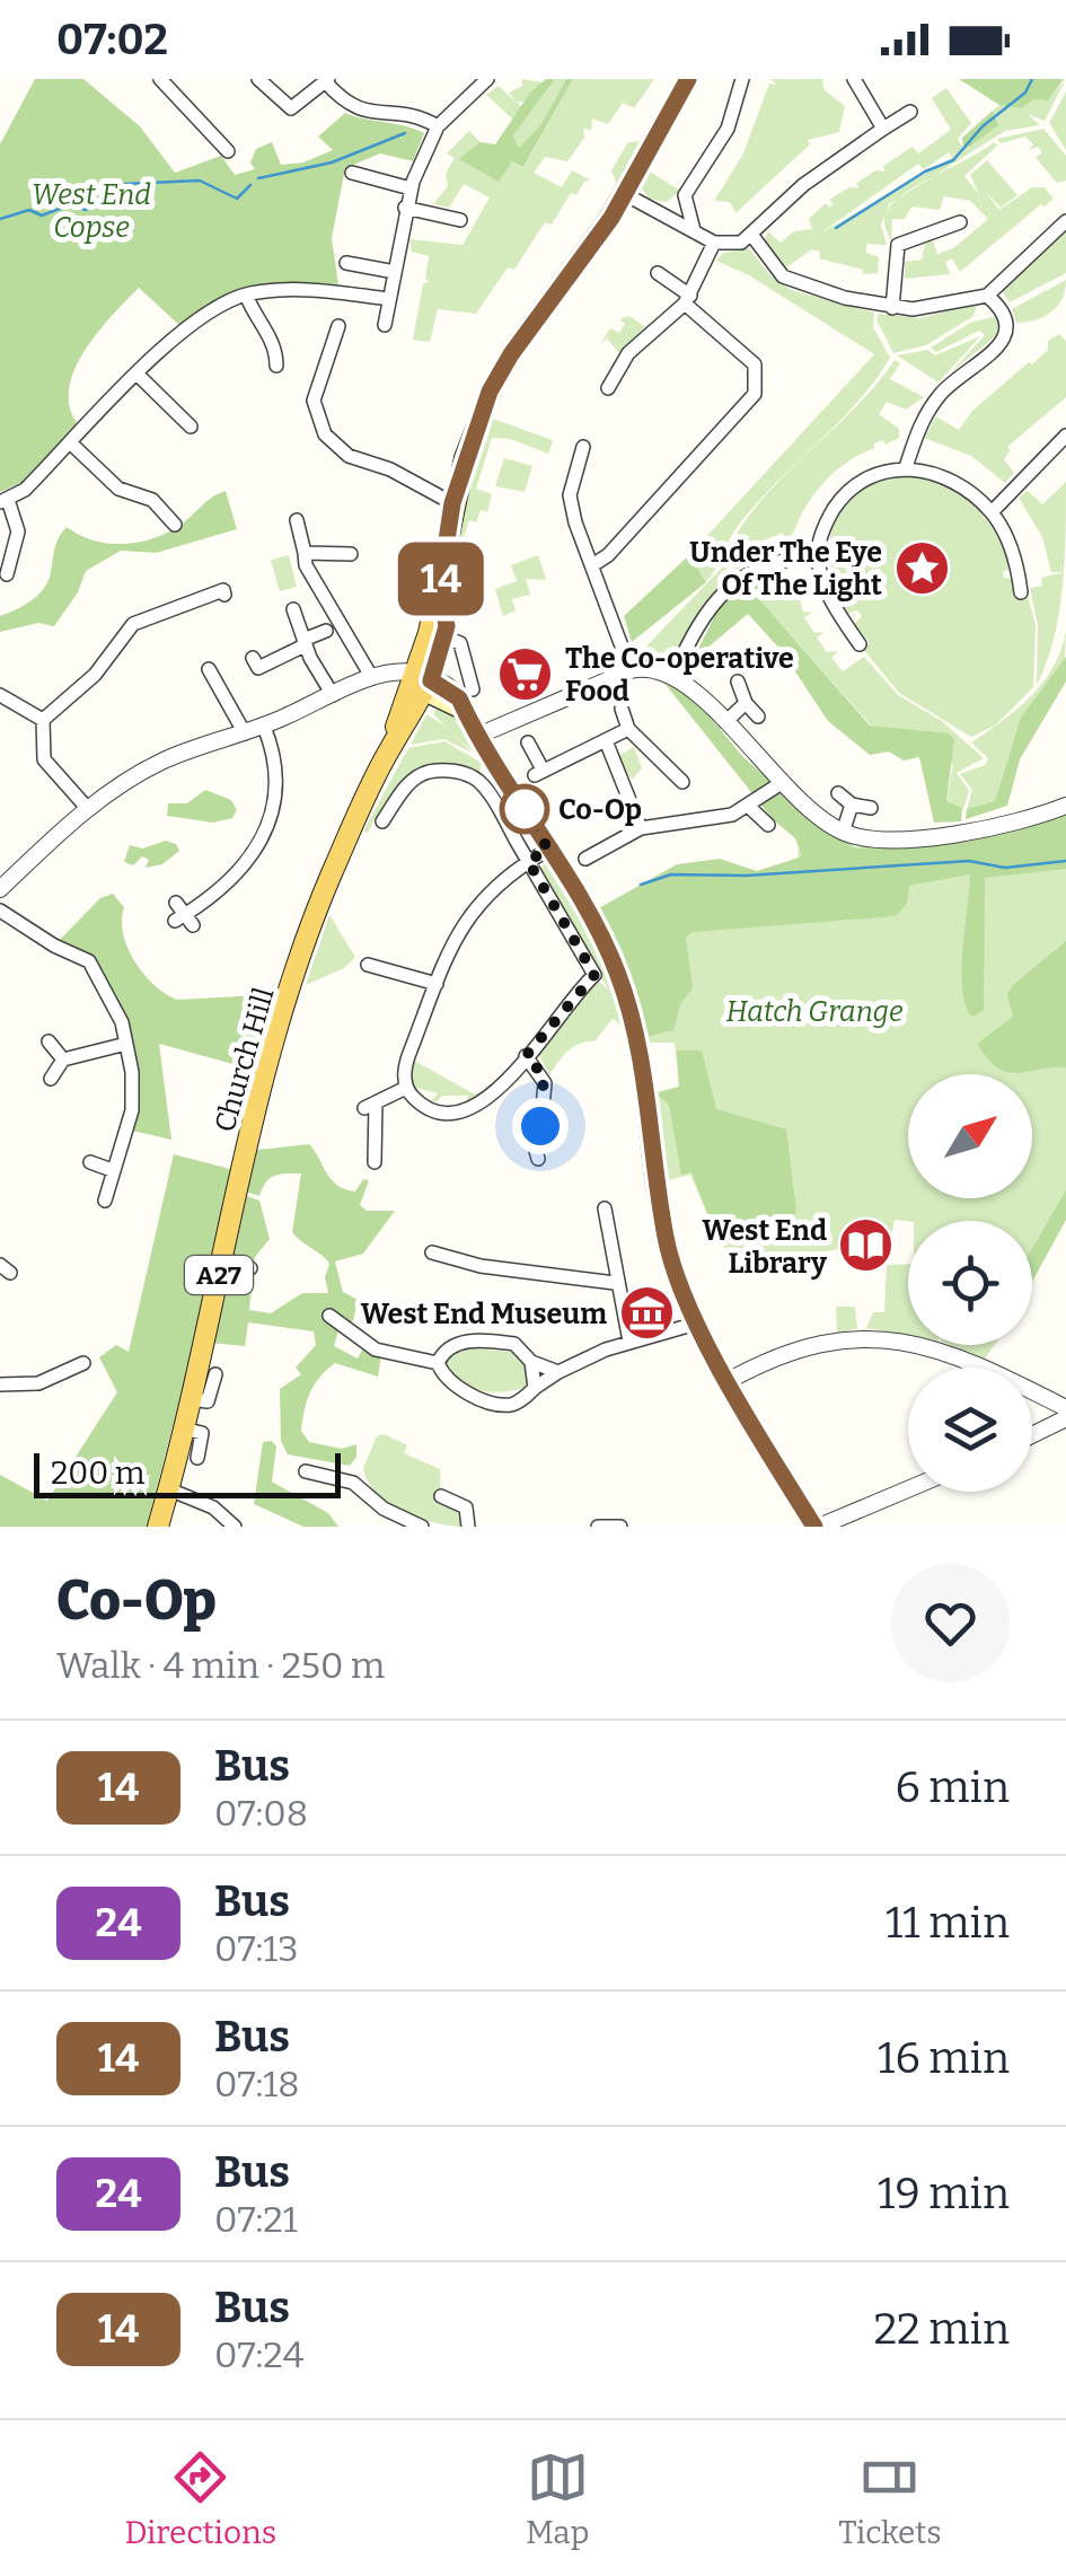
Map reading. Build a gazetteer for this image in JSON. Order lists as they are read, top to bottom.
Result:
{
  "streets": {
    "main road": ["Church Hill", "A27"]
  },
  "crossings": [
    ["Church Hill", "A27"]
  ],
  "parks": ["West End Copse", "Hatch Grange"],
  "places": {
    "place": ["Under The Eye Of The Light"],
    "supermarket": ["The Co-operative Food"],
    "other": ["Co-Op"],
    "library": ["West End Library"],
    "museum": ["West End Museum"]
  },
  "lines": ["bus line 14"],
  "scale_bar": "200 m",
  "north": "top right",
  "page": {
    "status": "07:02",
    "on_map": "14",
    "scale": "200 m",
    "heading": ["Co-Op", "Walk · 4 min · 250 m"],
    "list": [
      {
        "mark": "14",
        "name": "Bus",
        "note": "07:08",
        "value": "6 min"
      },
      {
        "mark": "24",
        "name": "Bus",
        "note": "07:13",
        "value": "11 min"
      },
      {
        "mark": "14",
        "name": "Bus",
        "note": "07:18",
        "value": "16 min"
      },
      {
        "mark": "24",
        "name": "Bus",
        "note": "07:21",
        "value": "19 min"
      },
      {
        "mark": "14",
        "name": "Bus",
        "note": "07:24",
        "value": "22 min"
      }
    ],
    "tabs": ["Directions", "Map", "Tickets"]
  }
}
